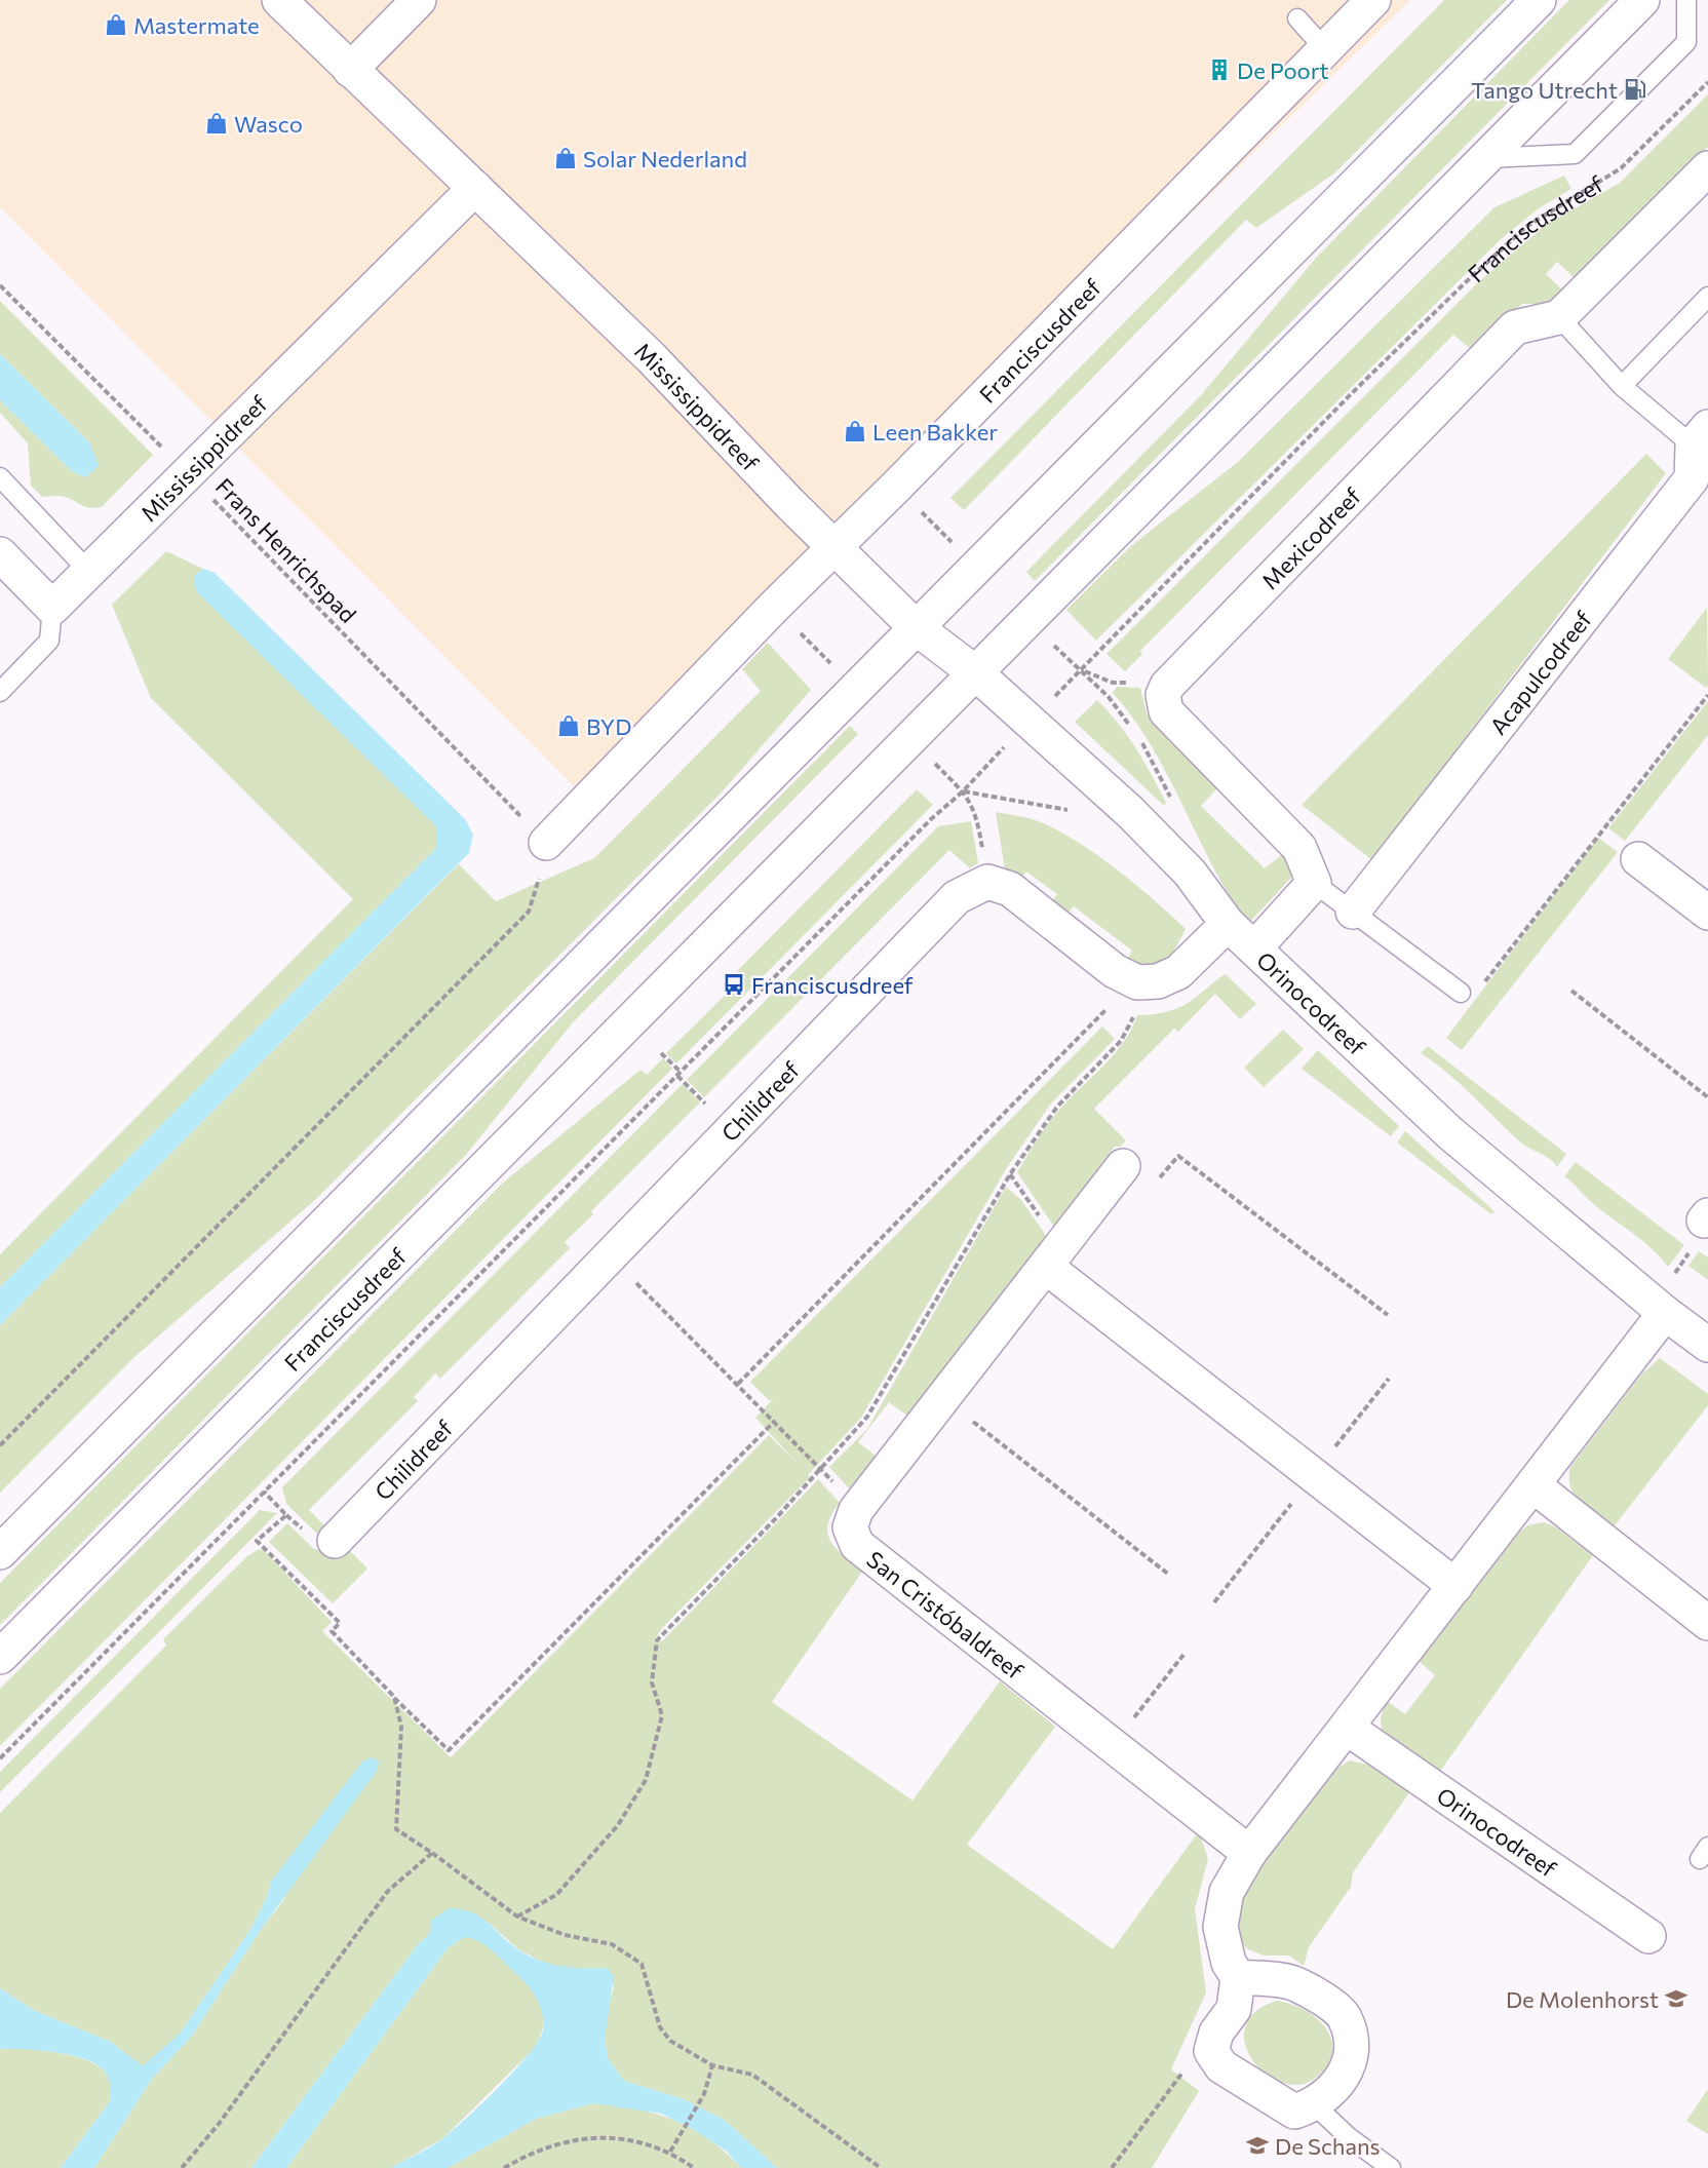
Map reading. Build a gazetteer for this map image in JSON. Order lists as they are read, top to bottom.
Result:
{
  "streets": {
    "street": [
      "Franciscusdreef",
      "Mississippidreef",
      "Mexicodreef",
      "Acapulcodreef",
      "Orinocodreef",
      "Chilidreef",
      "San Cristóbaldreef"
    ],
    "path": ["Frans Henrichspad"]
  },
  "crossings": [
    ["Franciscusdreef", "Mississippidreef"],
    ["Franciscusdreef", "Frans Henrichspad"],
    ["Franciscusdreef", "Orinocodreef"],
    ["Mississippidreef", "Frans Henrichspad"]
  ],
  "places": {
    "shop": [
      "Mastermate",
      "Wasco",
      "Solar Nederland",
      "Leen Bakker",
      "BYD"
    ],
    "building": ["De Poort"],
    "fuel station": ["Tango Utrecht"],
    "bus stop": ["Franciscusdreef"],
    "school or university": ["De Molenhorst", "De Schans"]
  }
}
